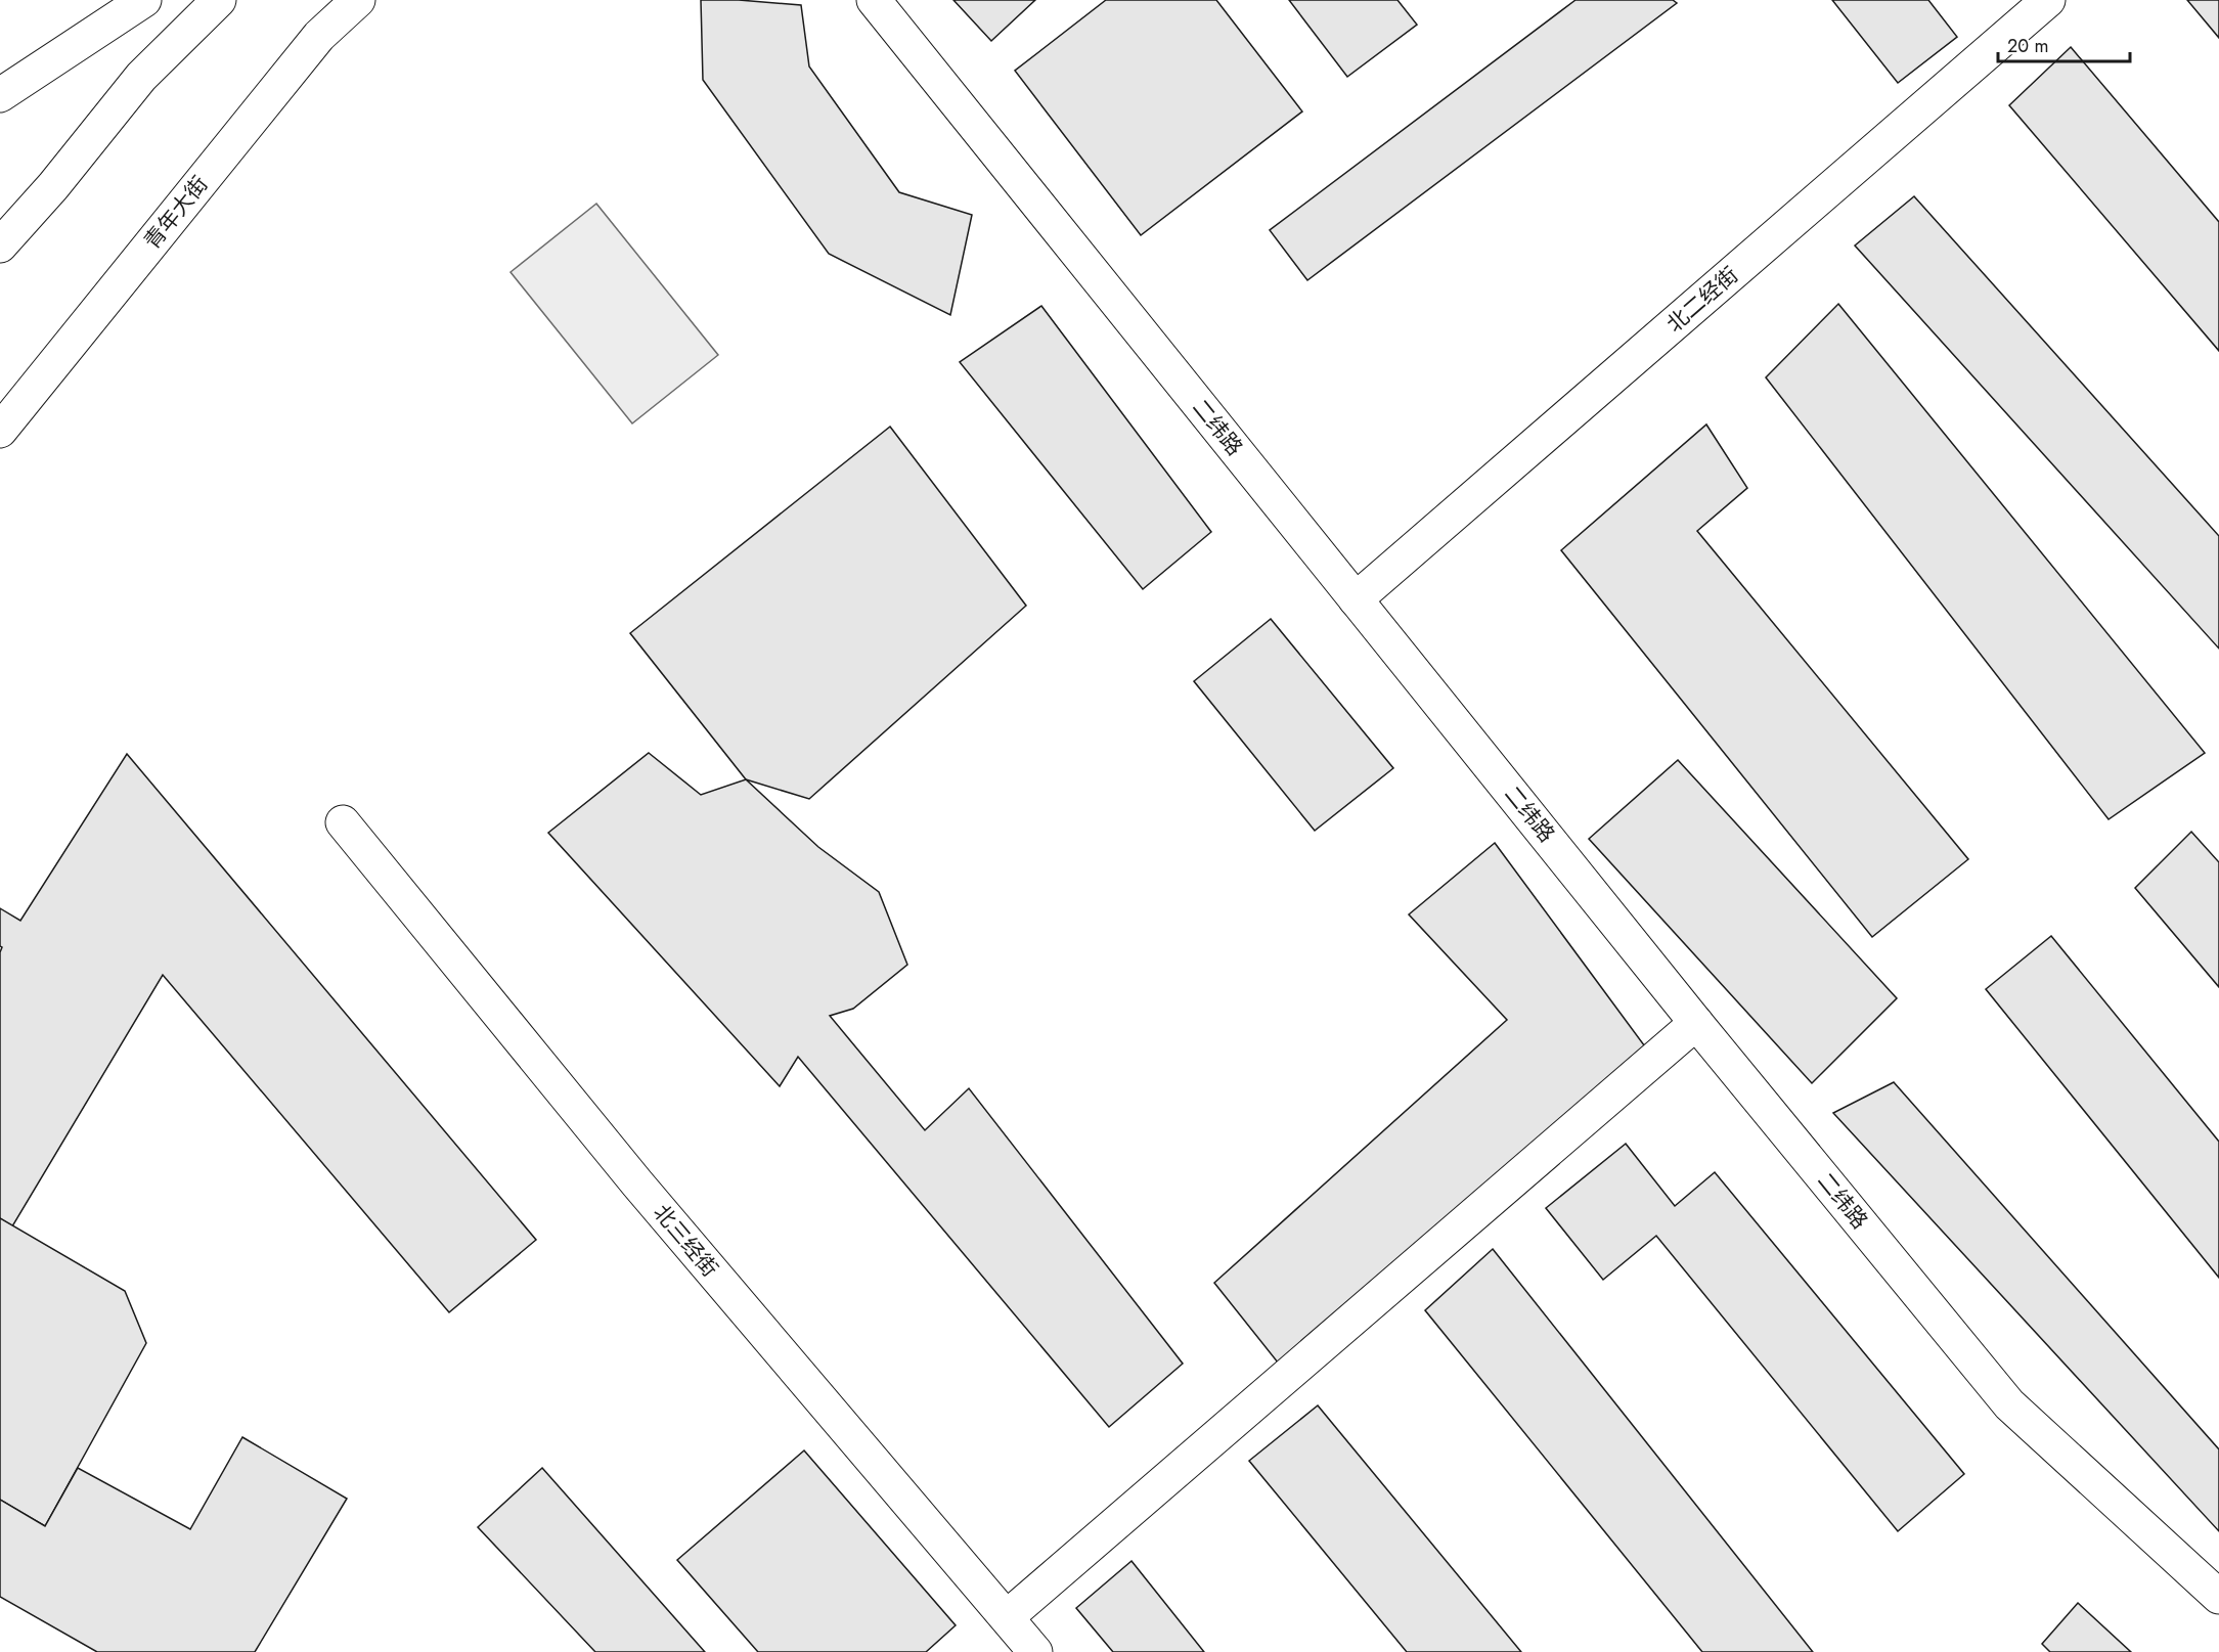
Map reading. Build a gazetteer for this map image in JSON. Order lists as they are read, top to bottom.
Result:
{
  "streets": {
    "street": [
      "青年大街",
      "北二经街",
      "二纬路",
      "北三经街"
    ]
  },
  "crossings": [
    ["北二经街", "二纬路"]
  ],
  "scale_bar": "20 m"
}
